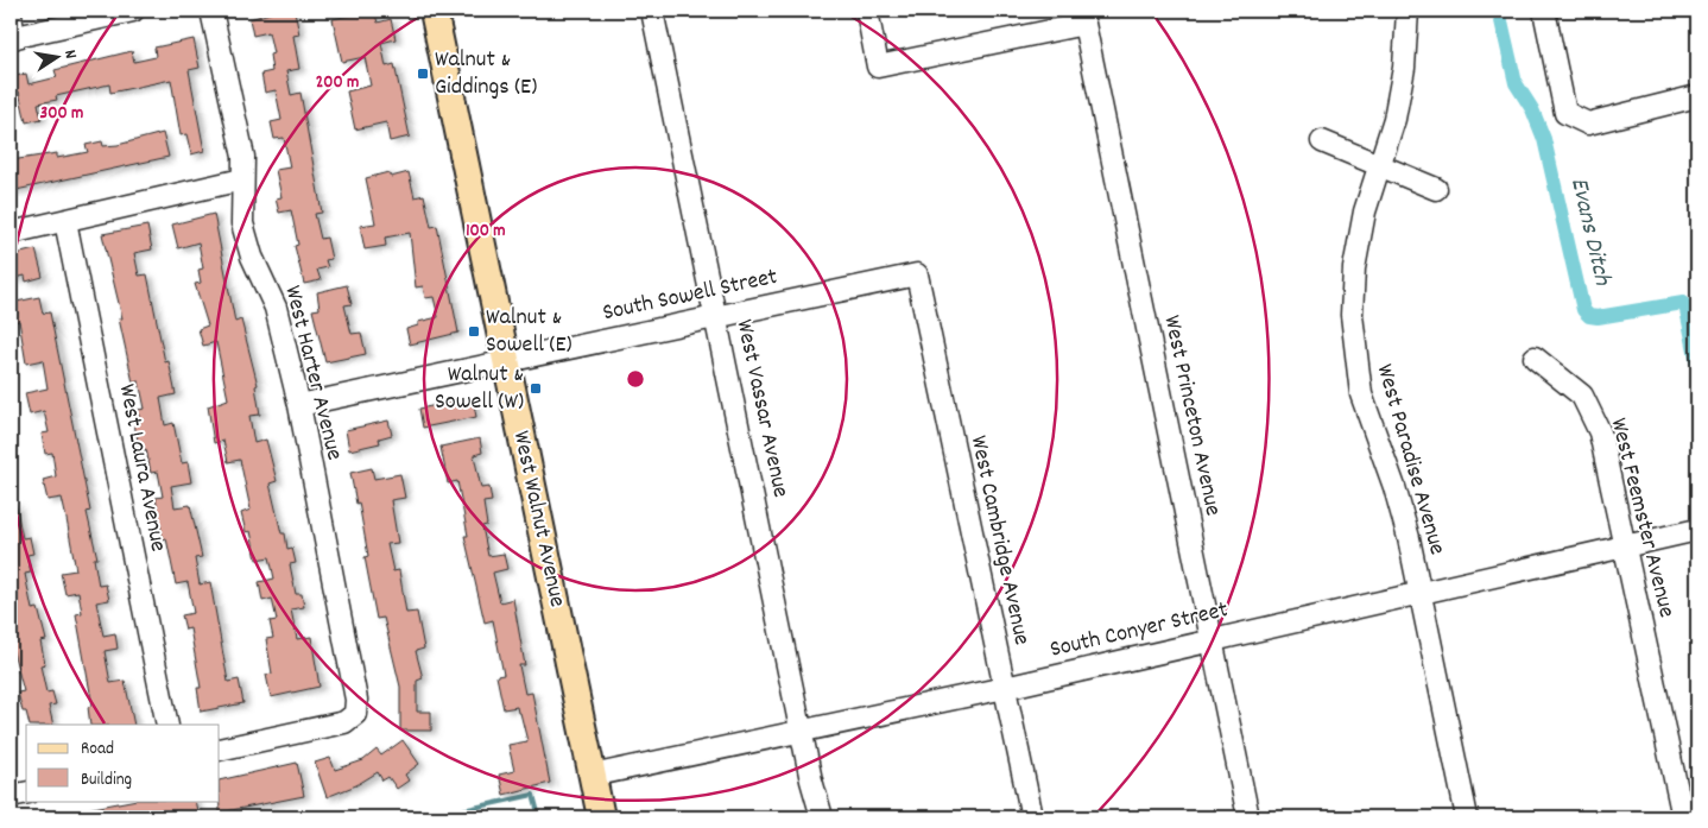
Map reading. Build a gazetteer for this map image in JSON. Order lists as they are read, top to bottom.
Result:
{
  "streets": {
    "main road": ["West Walnut Avenue"],
    "street": [
      "South Sowell Street",
      "West Harter Avenue",
      "West Vassar Avenue",
      "West Princeton Avenue",
      "West Paradise Avenue",
      "West Laura Avenue",
      "West Feemster Avenue",
      "West Cambridge Avenue",
      "South Conyer Street"
    ]
  },
  "crossings": [
    ["South Sowell Street", "West Harter Avenue"],
    ["South Sowell Street", "West Vassar Avenue"],
    ["South Sowell Street", "West Walnut Avenue"],
    ["South Sowell Street", "West Cambridge Avenue"],
    ["West Vassar Avenue", "South Conyer Street"],
    ["West Princeton Avenue", "South Conyer Street"],
    ["West Paradise Avenue", "South Conyer Street"],
    ["West Feemster Avenue", "South Conyer Street"],
    ["West Walnut Avenue", "South Conyer Street"],
    ["West Cambridge Avenue", "South Conyer Street"]
  ],
  "water": ["Evans Ditch"],
  "places": {
    "transit": ["Walnut & Giddings (E)", "Walnut & Sowell (E)", "Walnut & Sowell (W)"]
  },
  "legend": ["Road", "Building"],
  "north": "right",
  "rings": ["200 m", "300 m", "100 m"]
}
